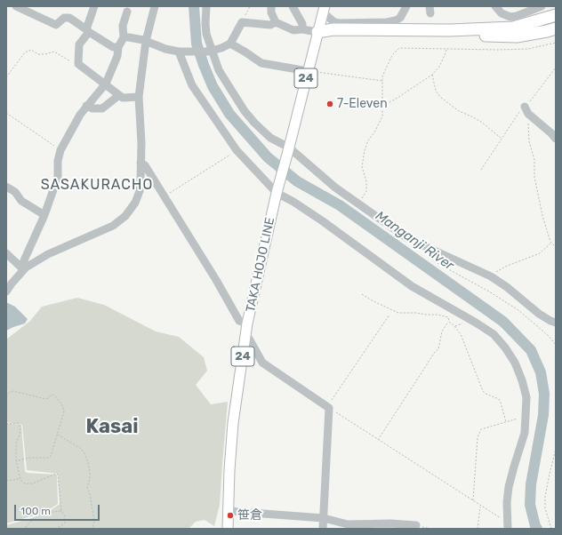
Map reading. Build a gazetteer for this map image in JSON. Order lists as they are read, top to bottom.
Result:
{
  "streets": {
    "main road": ["24", "TAKA HOJO LINE"]
  },
  "districts": ["SASAKURACHO", "Kasai"],
  "water": ["Manganji River"],
  "places": ["7-Eleven", "笹倉"],
  "scale_bar": "100 m"
}
